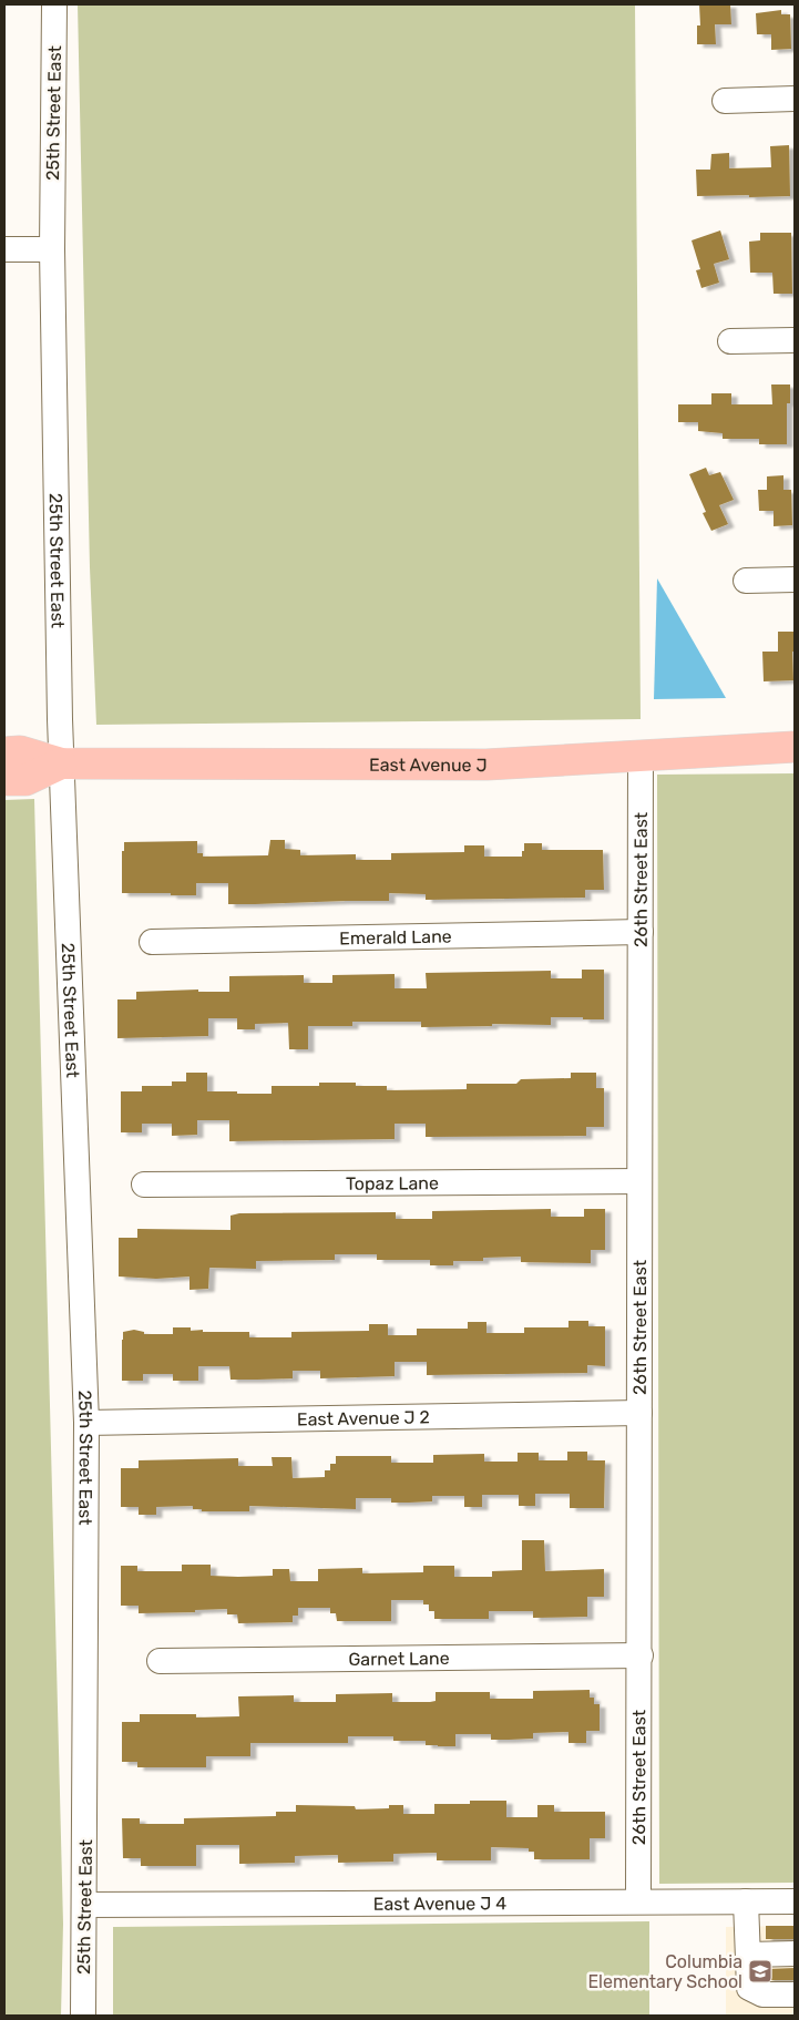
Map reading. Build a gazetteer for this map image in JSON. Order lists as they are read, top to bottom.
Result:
{
  "streets": {
    "main road": ["East Avenue J"],
    "street": [
      "25th Street East",
      "26th Street East",
      "Emerald Lane",
      "Topaz Lane",
      "East Avenue J 2",
      "Garnet Lane",
      "East Avenue J 4"
    ]
  },
  "crossings": [
    ["25th Street East", "East Avenue J"],
    ["25th Street East", "East Avenue J 2"],
    ["25th Street East", "East Avenue J 4"],
    ["East Avenue J", "26th Street East"],
    ["26th Street East", "Emerald Lane"],
    ["26th Street East", "Topaz Lane"],
    ["26th Street East", "East Avenue J 2"],
    ["26th Street East", "Garnet Lane"],
    ["26th Street East", "East Avenue J 4"]
  ],
  "places": {
    "school or university": ["Columbia Elementary School"]
  }
}
